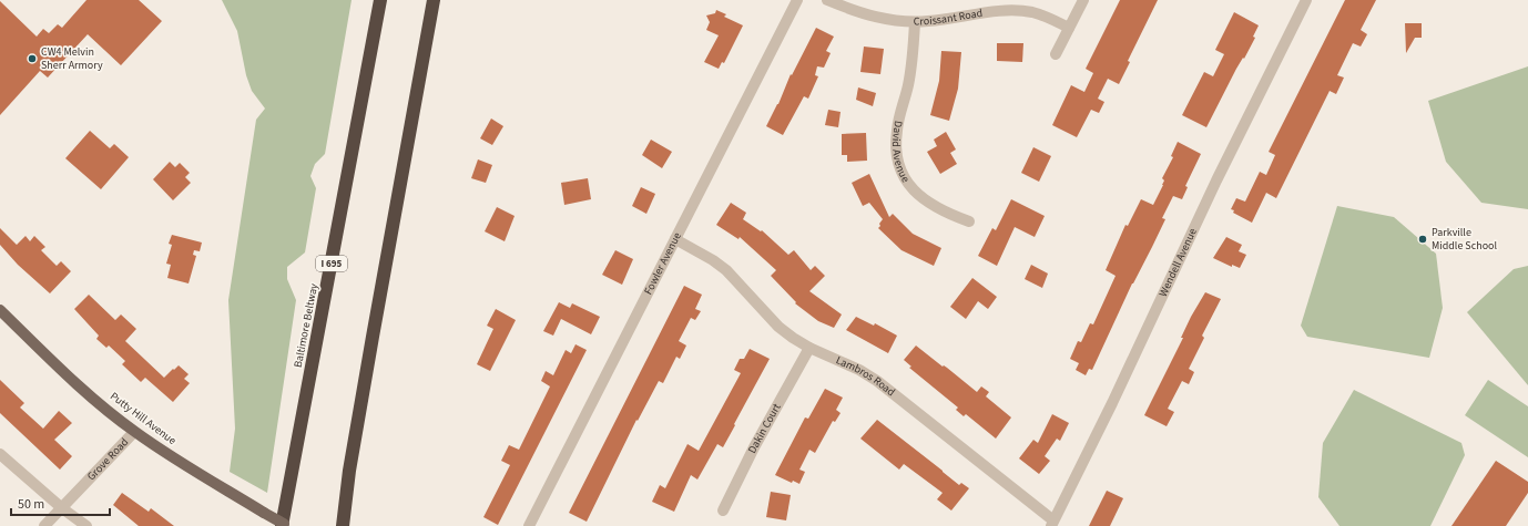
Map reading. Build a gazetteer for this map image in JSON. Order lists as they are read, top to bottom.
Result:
{
  "streets": {
    "highway": ["I 695", "Baltimore Beltway"],
    "main road": ["Putty Hill Avenue"],
    "street": [
      "Croissant Road",
      "David Avenue",
      "Wendell Avenue",
      "Fowler Avenue",
      "Lambros Road",
      "Dakin Court",
      "Grove Road"
    ]
  },
  "crossings": [
    ["Croissant Road", "David Avenue"],
    ["Wendell Avenue", "Lambros Road"],
    ["Fowler Avenue", "Lambros Road"],
    ["Lambros Road", "Dakin Court"],
    ["Putty Hill Avenue", "Grove Road"]
  ],
  "places": ["CW4 Melvin Sherr Armory", "Parkville Middle School"],
  "scale_bar": "50 m"
}
